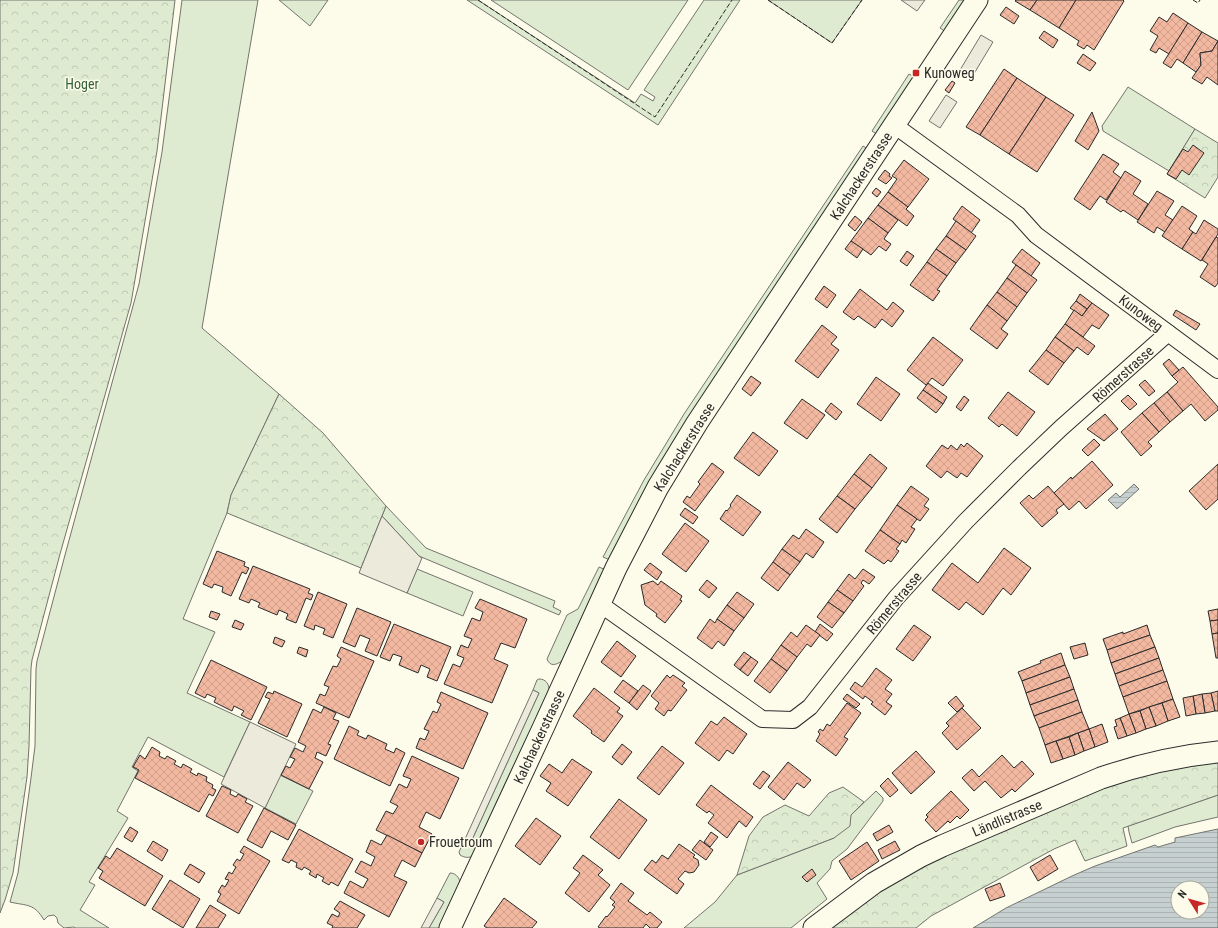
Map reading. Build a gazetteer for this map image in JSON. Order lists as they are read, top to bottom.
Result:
{
  "streets": {
    "street": [
      "Kalchackerstrasse",
      "Kunoweg",
      "Römerstrasse",
      "Ländlistrasse"
    ]
  },
  "crossings": [
    ["Kalchackerstrasse", "Kunoweg"],
    ["Kalchackerstrasse", "Römerstrasse"],
    ["Kunoweg", "Römerstrasse"]
  ],
  "parks": ["Hoger"],
  "places": {
    "transit": ["Kunoweg"],
    "other": ["Frouetroum"]
  },
  "north": "top left"
}
